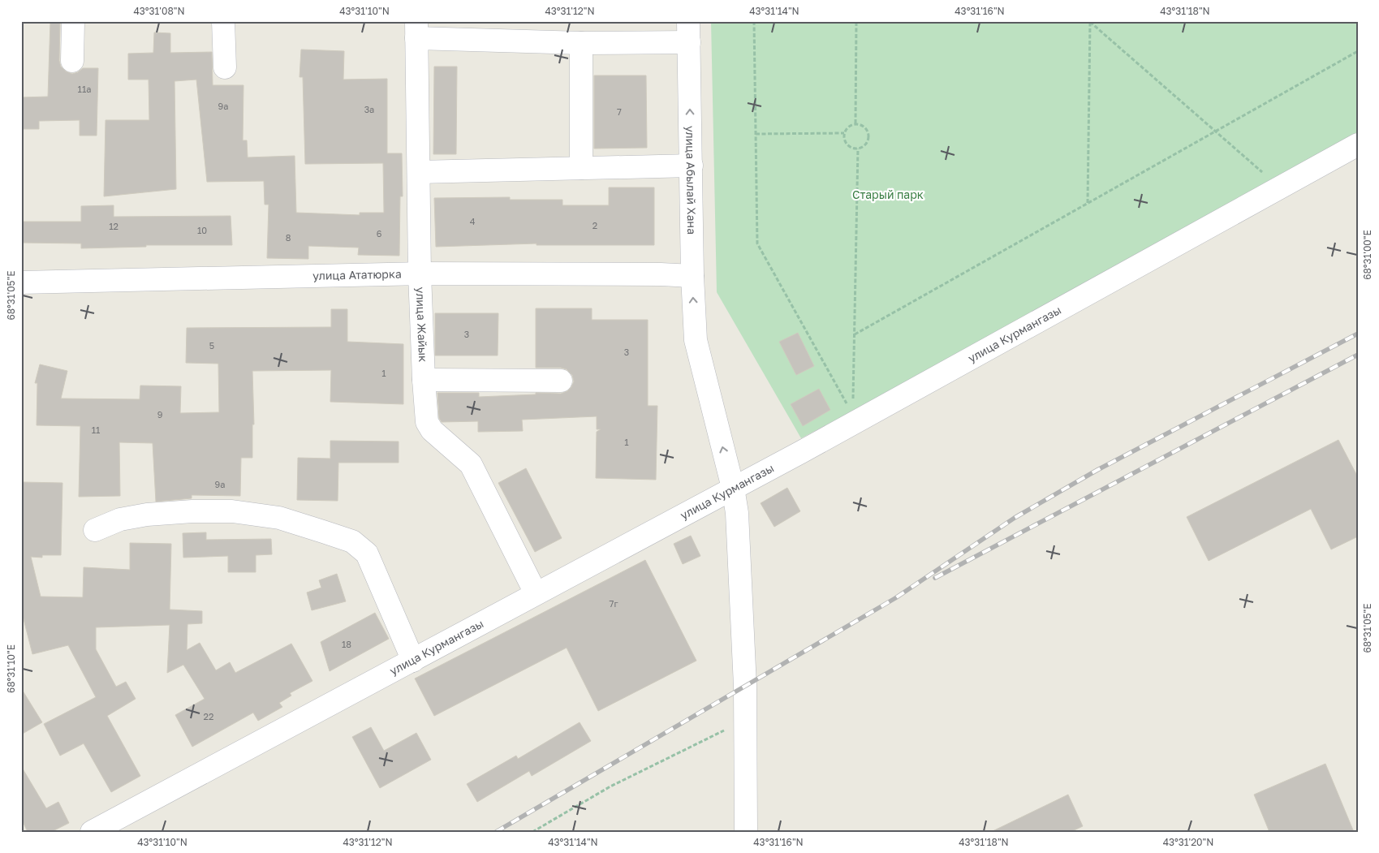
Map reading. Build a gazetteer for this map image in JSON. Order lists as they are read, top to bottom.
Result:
{
  "streets": {
    "street": [
      "улица Абылай Хана",
      "улица Ататюрка",
      "улица Жайык",
      "улица Курмангазы"
    ]
  },
  "crossings": [
    ["улица Абылай Хана", "улица Ататюрка"],
    ["улица Абылай Хана", "улица Курмангазы"],
    ["улица Ататюрка", "улица Жайык"],
    ["улица Жайык", "улица Курмангазы"]
  ],
  "parks": ["Старый парк"],
  "house_numbers": [
    "11а",
    "9а",
    "3а",
    "7",
    "4",
    "2",
    "12",
    "10",
    "6",
    "8",
    "3",
    "5",
    "3",
    "1",
    "9",
    "11",
    "1",
    "9а",
    "7г",
    "18",
    "22"
  ],
  "coordinates": [
    "43°31'08\"N",
    "43°31'10\"N",
    "43°31'12\"N",
    "43°31'14\"N",
    "43°31'16\"N",
    "43°31'18\"N",
    "68°31'00\"E",
    "68°31'05\"E",
    "68°31'10\"E",
    "43°31'20\"N"
  ]
}
